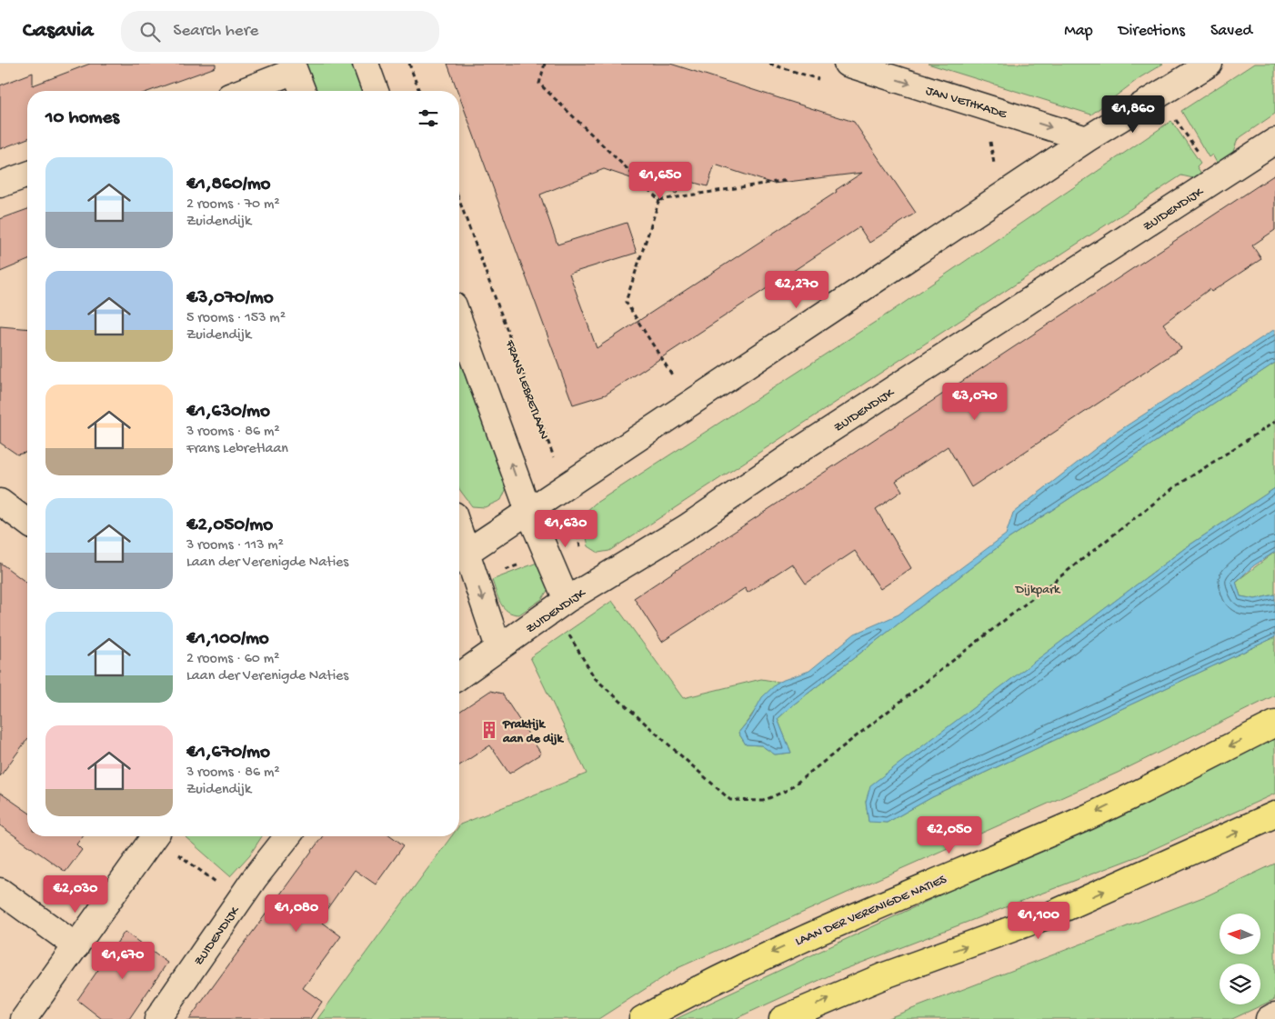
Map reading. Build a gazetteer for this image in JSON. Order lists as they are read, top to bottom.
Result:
{
  "streets": {
    "main road": ["LAAN DER VERENIGDE NATIES"],
    "street": ["JAN VETHKADE", "ZUIDENDIJK"],
    "path": ["FRANS LEBRETLAAN"]
  },
  "one_way": ["JAN VETHKADE"],
  "parks": ["Dijkpark"],
  "places": {
    "building": ["Praktijk aan de dijk"]
  },
  "north": "left",
  "page": {
    "header": "Casavia",
    "search": "Search here",
    "nav": ["Map", "Directions", "Saved"],
    "heading": "10 homes",
    "price": [
      "€1,860",
      "€1,650",
      "€2,270",
      "€3,070",
      "€1,630",
      "€2,050",
      "€2,030",
      "€1,080",
      "€1,100",
      "€1,670"
    ],
    "list": [
      {
        "name": "€1,860/mo",
        "note": "2 rooms · 70 m² · Zuidendijk"
      },
      {
        "name": "€3,070/mo",
        "note": "5 rooms · 153 m² · Zuidendijk"
      },
      {
        "name": "€1,630/mo",
        "note": "3 rooms · 86 m² · Frans Lebretlaan"
      },
      {
        "name": "€2,050/mo",
        "note": "3 rooms · 113 m² · Laan der Verenigde Naties"
      },
      {
        "name": "€1,100/mo",
        "note": "2 rooms · 60 m² · Laan der Verenigde Naties"
      },
      {
        "name": "€1,670/mo",
        "note": "3 rooms · 86 m² · Zuidendijk"
      }
    ]
  }
}
